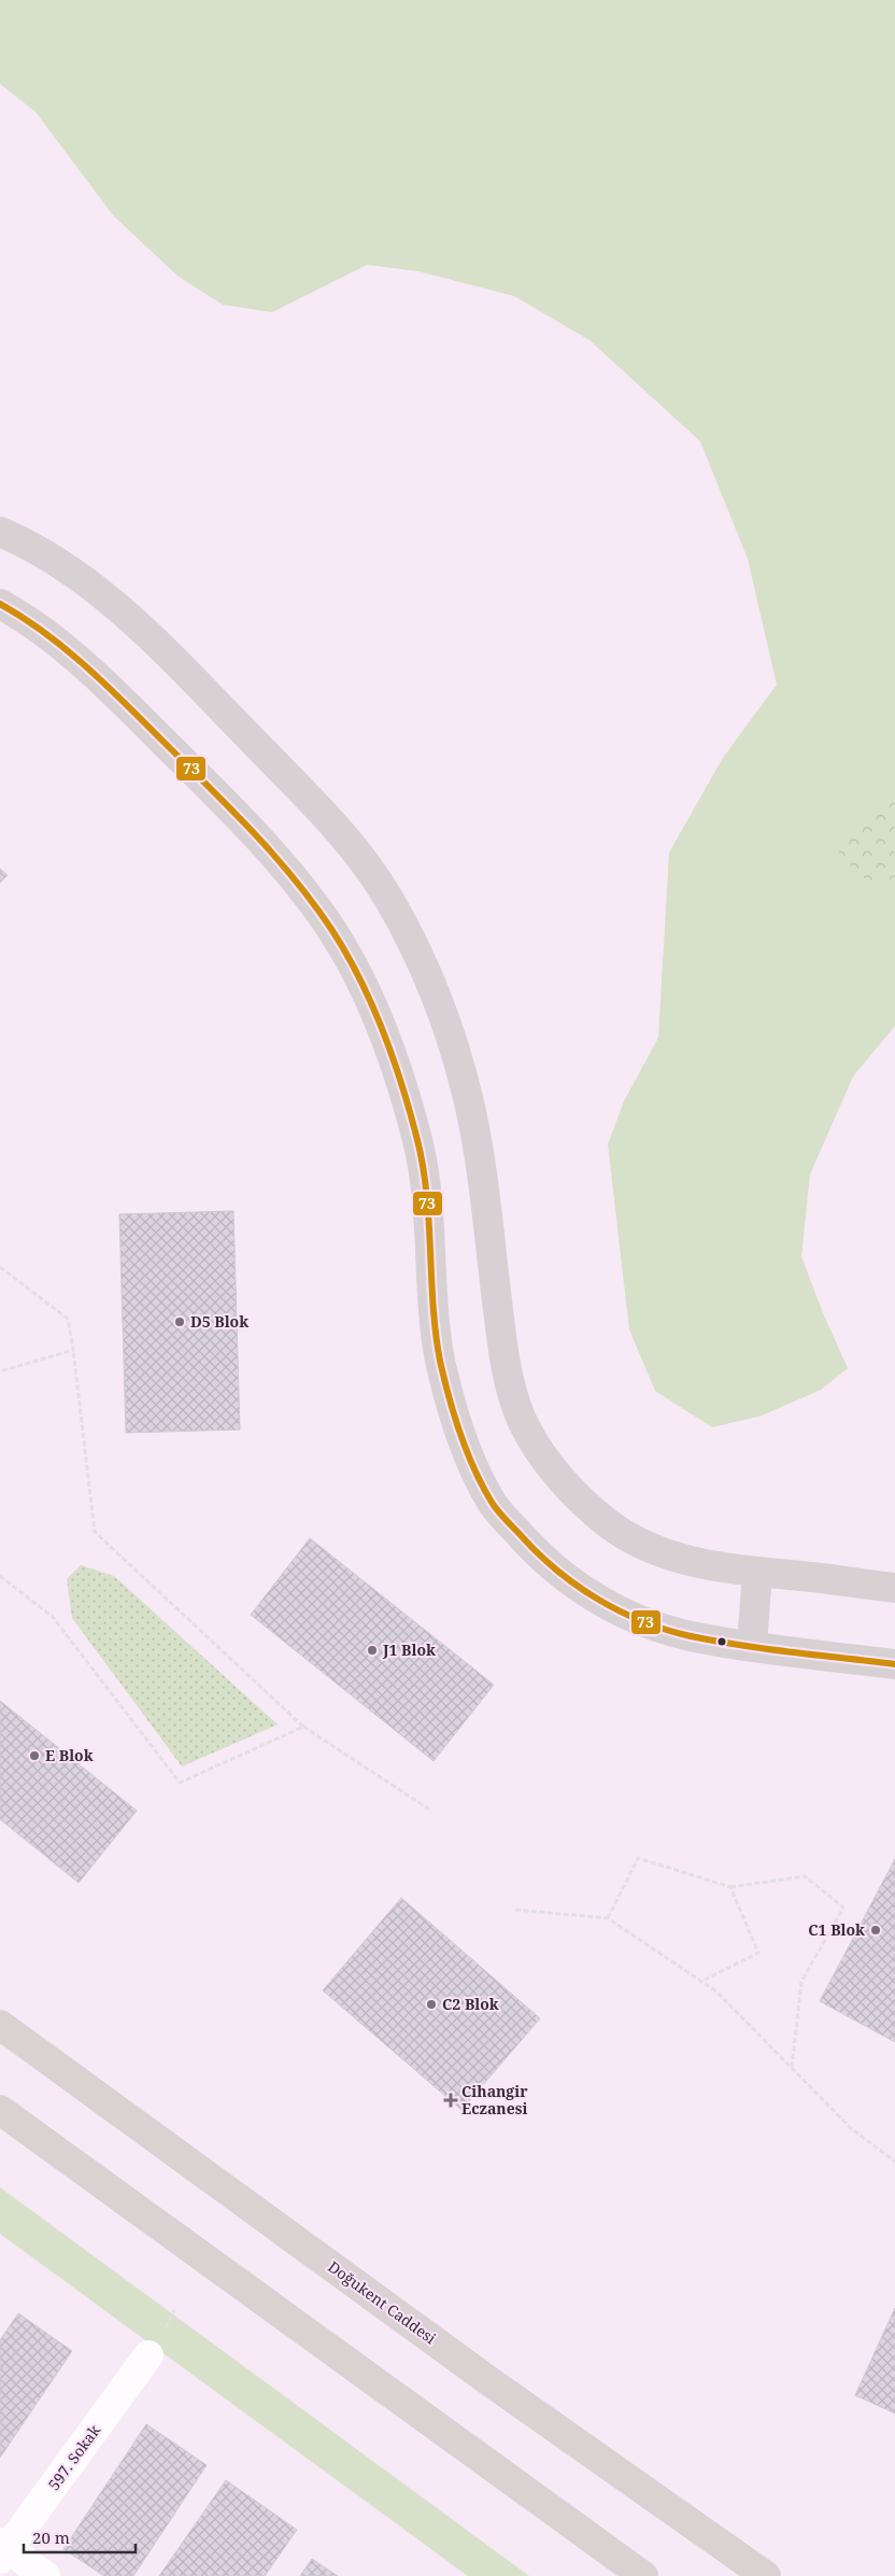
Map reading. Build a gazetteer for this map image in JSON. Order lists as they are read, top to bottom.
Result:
{
  "streets": {
    "main road": ["Doğukent Caddesi"],
    "street": ["597. Sokak"]
  },
  "places": {
    "other": [
      "D5 Blok",
      "J1 Blok",
      "E Blok",
      "C1 Blok",
      "C2 Blok"
    ],
    "health": ["Cihangir Eczanesi"]
  },
  "lines": ["transit line 73"],
  "scale_bar": "20 m"
}
